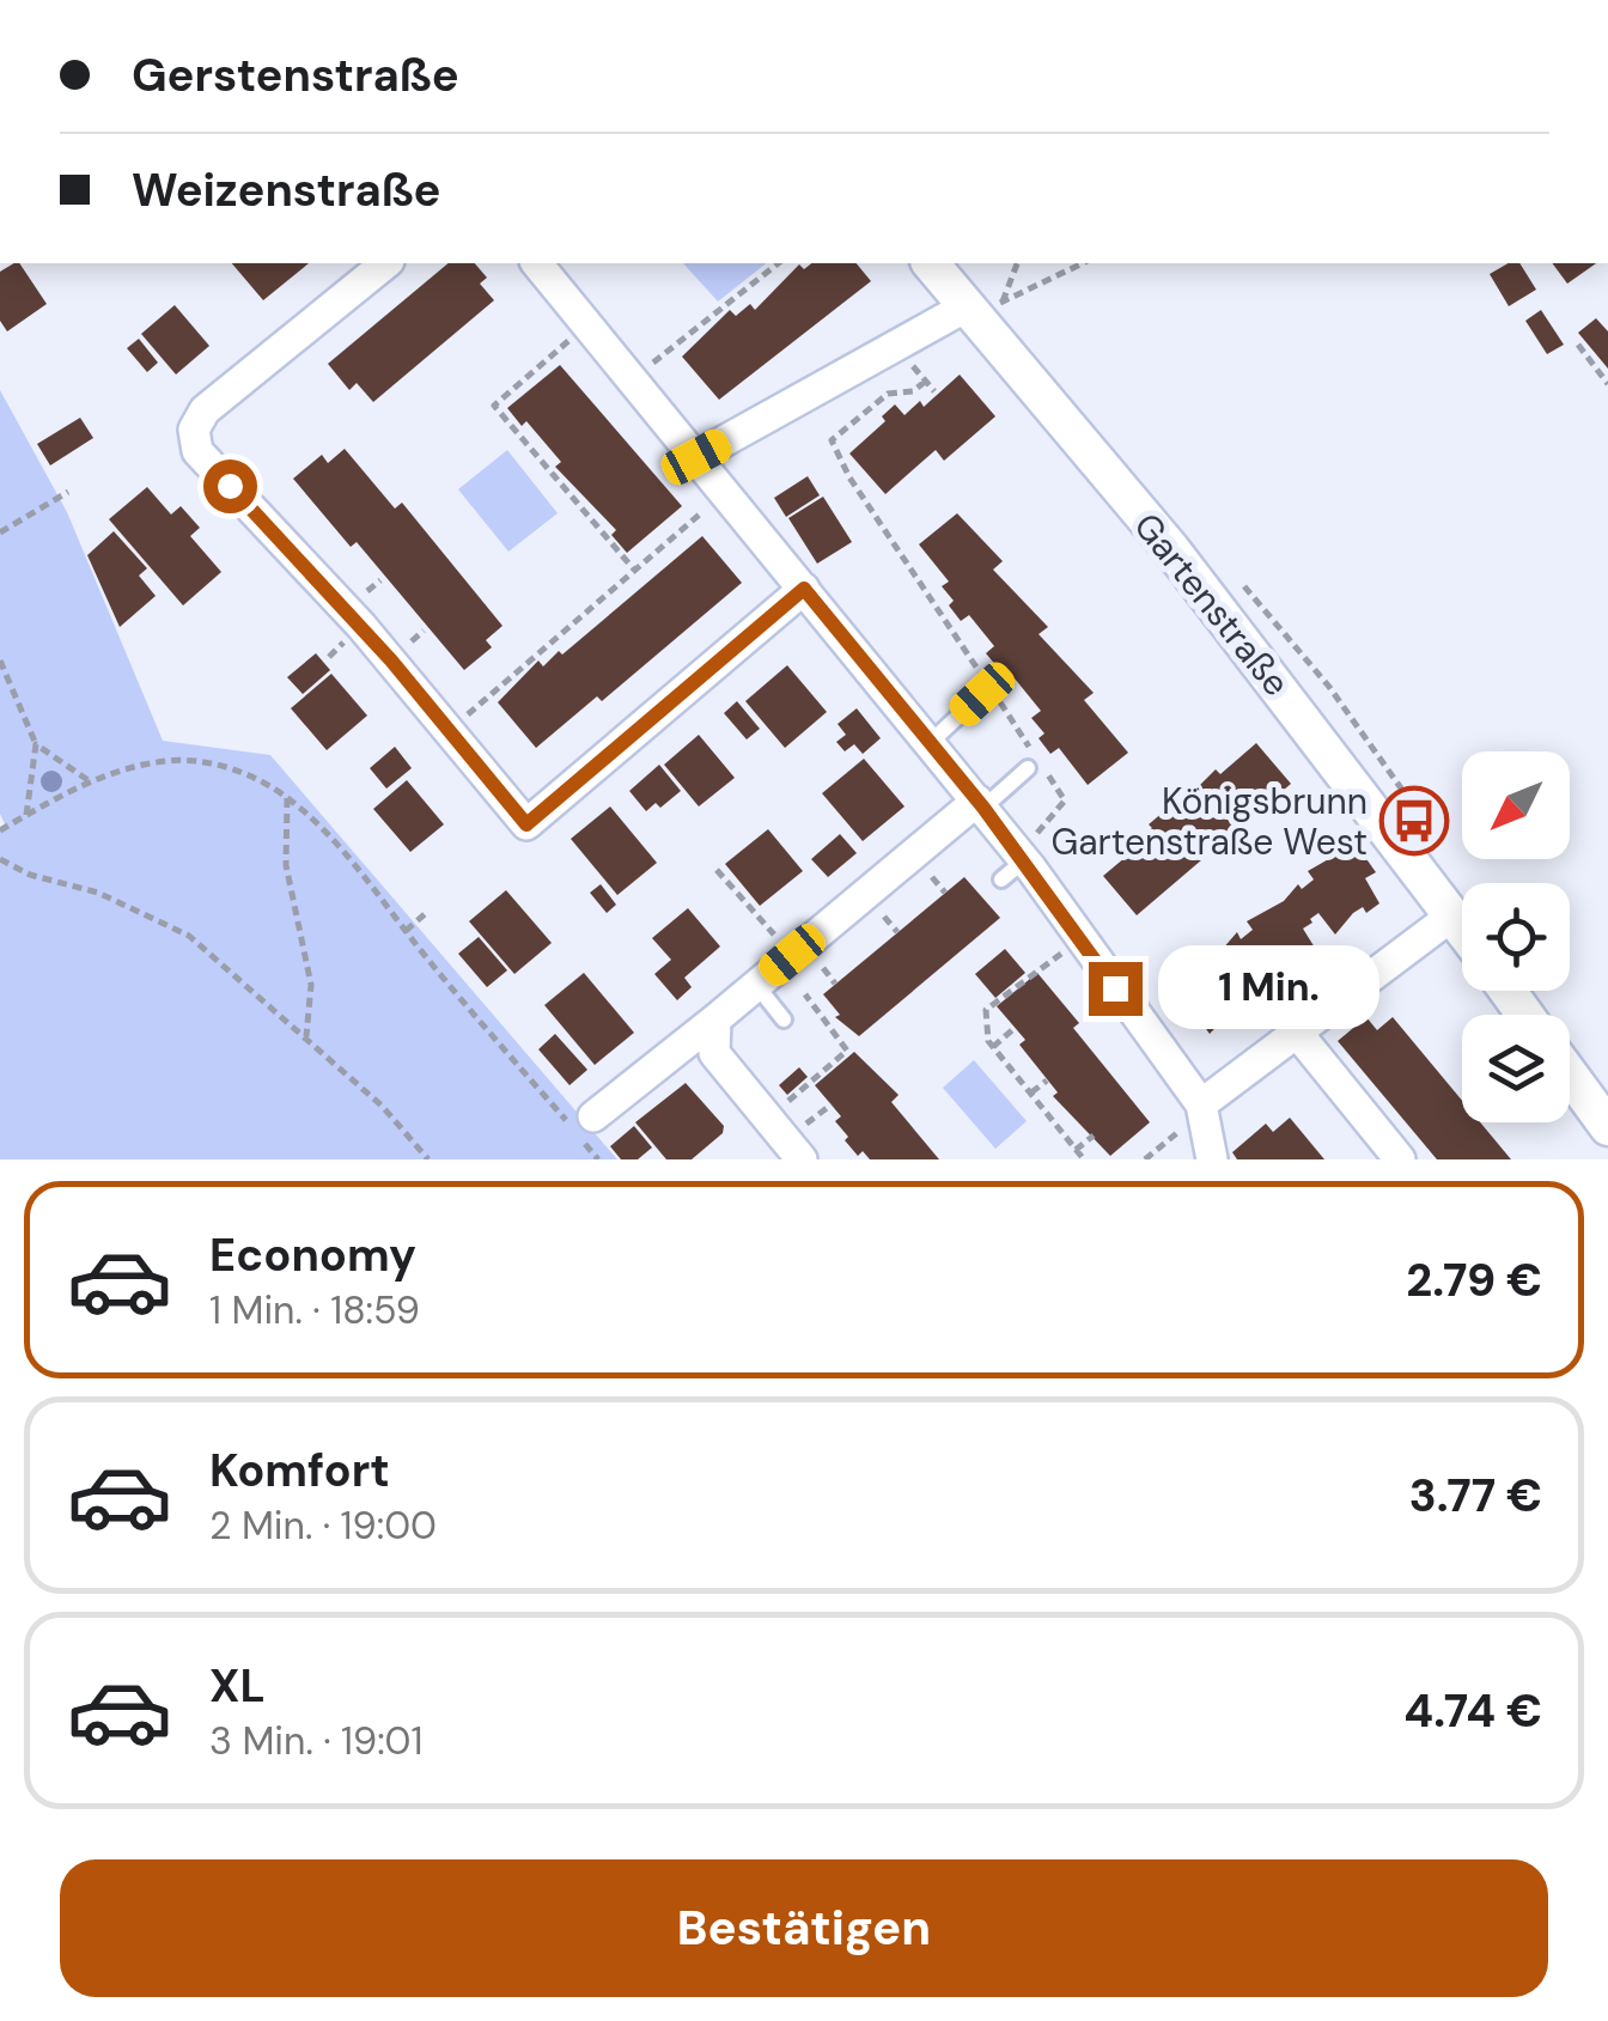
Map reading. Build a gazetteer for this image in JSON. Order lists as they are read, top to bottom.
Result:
{
  "streets": {
    "street": ["Gartenstraße"]
  },
  "places": {
    "bus stop": ["Königsbrunn Gartenstraße West"]
  },
  "north": "bottom left",
  "page": {
    "banner": ["Gerstenstraße", "Weizenstraße"],
    "bubble": "1 Min.",
    "list": [
      {
        "name": "Economy",
        "note": "1 Min. · 18:59",
        "value": "2.79 €"
      },
      {
        "name": "Komfort",
        "note": "2 Min. · 19:00",
        "value": "3.77 €"
      },
      {
        "name": "XL",
        "note": "3 Min. · 19:01",
        "value": "4.74 €"
      }
    ],
    "buttons": "Bestätigen"
  }
}
